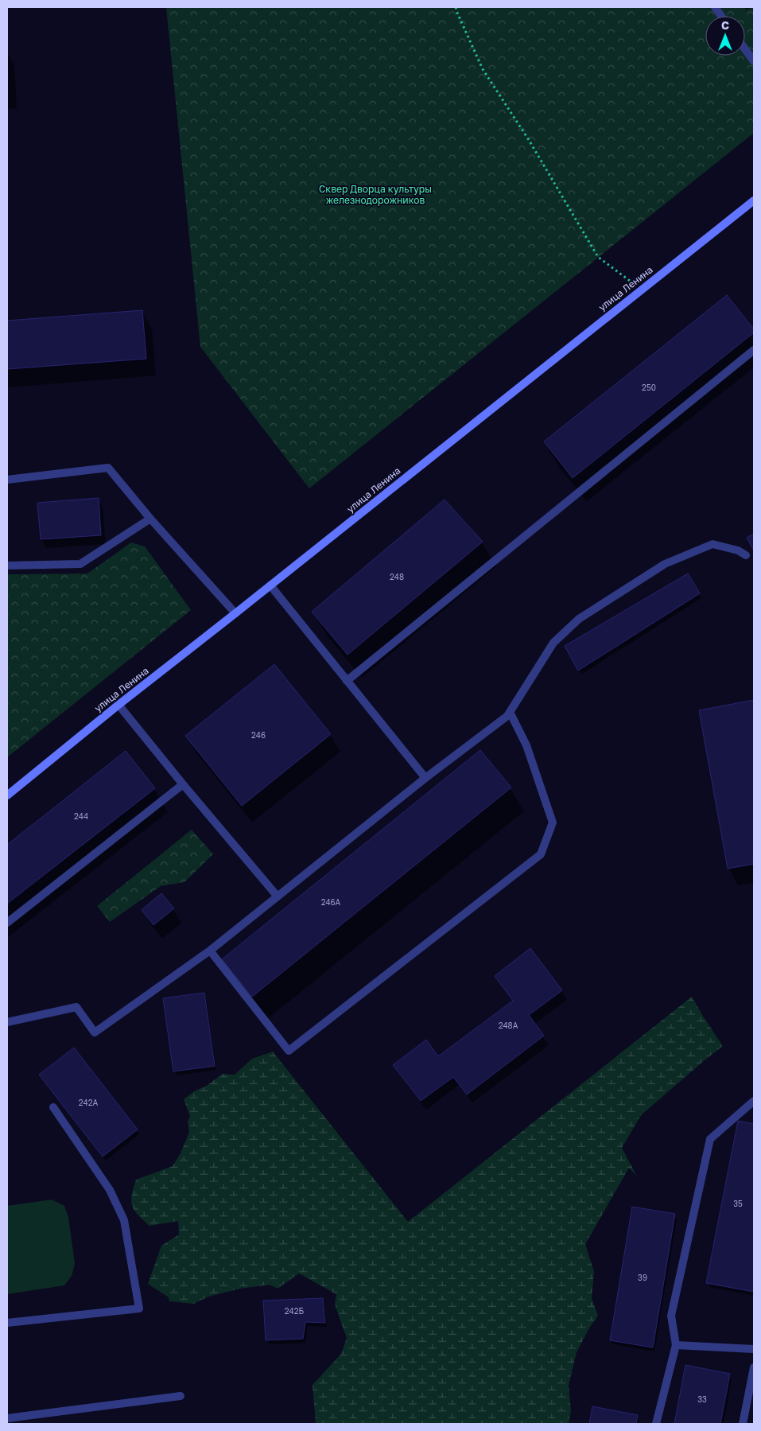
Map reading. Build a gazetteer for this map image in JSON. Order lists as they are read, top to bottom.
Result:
{
  "streets": {
    "street": ["улица Ленина"]
  },
  "parks": ["Сквер Дворца культуры железнодорожников"],
  "house_numbers": [
    "250",
    "248",
    "246",
    "244",
    "246А",
    "248А",
    "242А",
    "35",
    "39",
    "242Б",
    "33"
  ],
  "north": "top"
}
